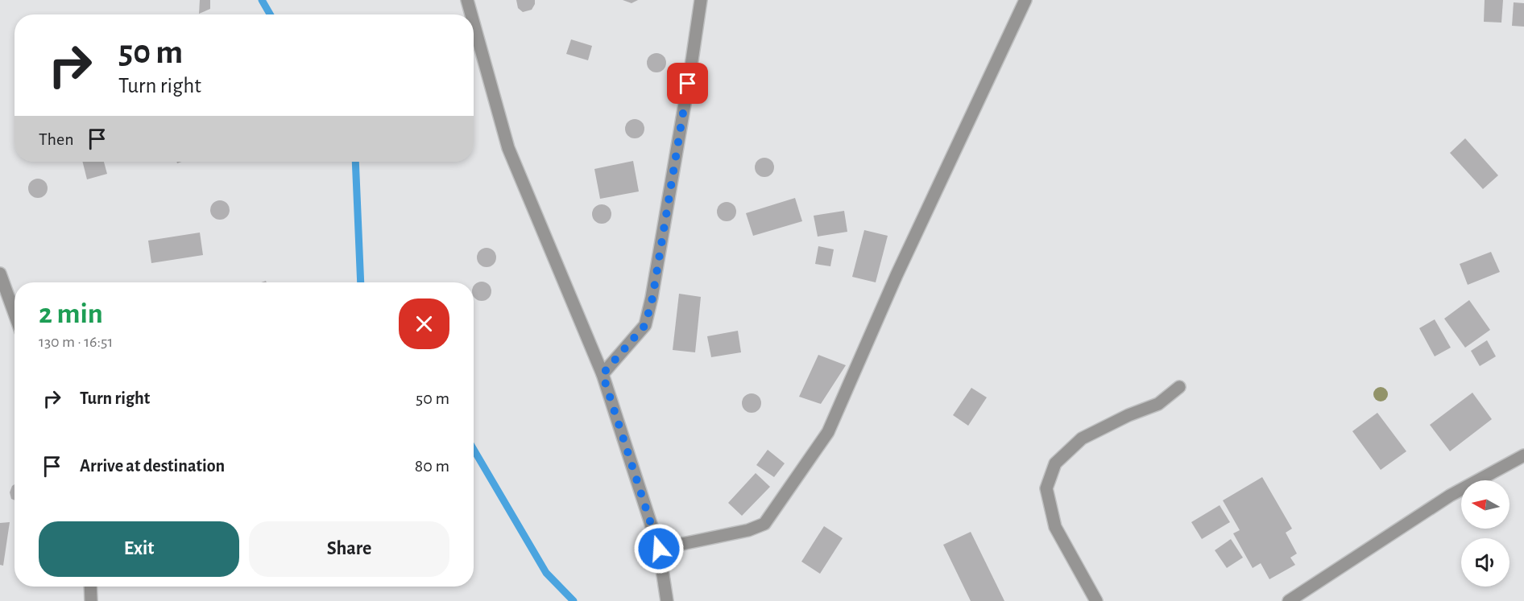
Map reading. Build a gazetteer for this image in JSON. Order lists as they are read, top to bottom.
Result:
{
  "north": "left",
  "page": {
    "turn": ["50 m", "Turn right"],
    "then": "Then",
    "heading": ["2 min", "130 m · 16:51"],
    "list": [
      {
        "name": "Turn right",
        "value": "50 m"
      },
      {
        "name": "Arrive at destination",
        "value": "80 m"
      }
    ],
    "buttons": ["Exit", "Share"]
  }
}
